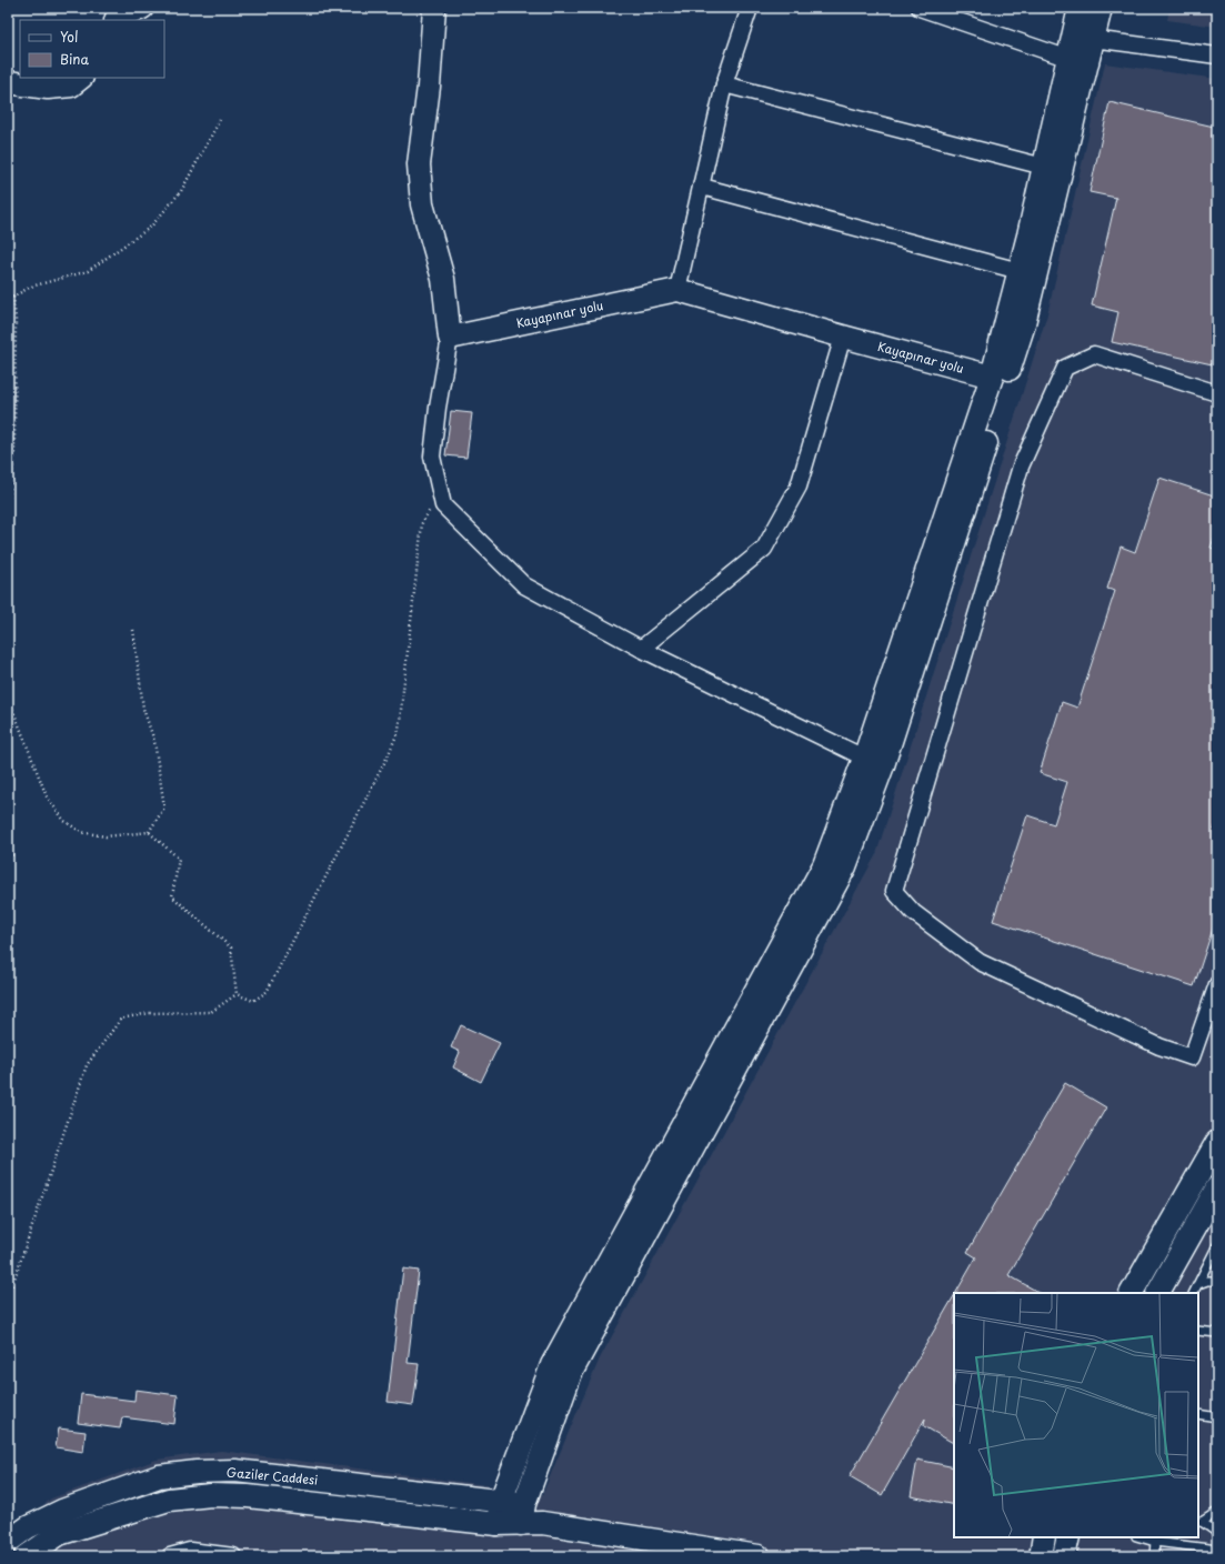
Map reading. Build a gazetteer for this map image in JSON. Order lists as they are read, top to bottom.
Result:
{
  "streets": {
    "street": ["Kayapınar yolu", "Gaziler Caddesi"]
  },
  "legend": ["Yol", "Bina"]
}
